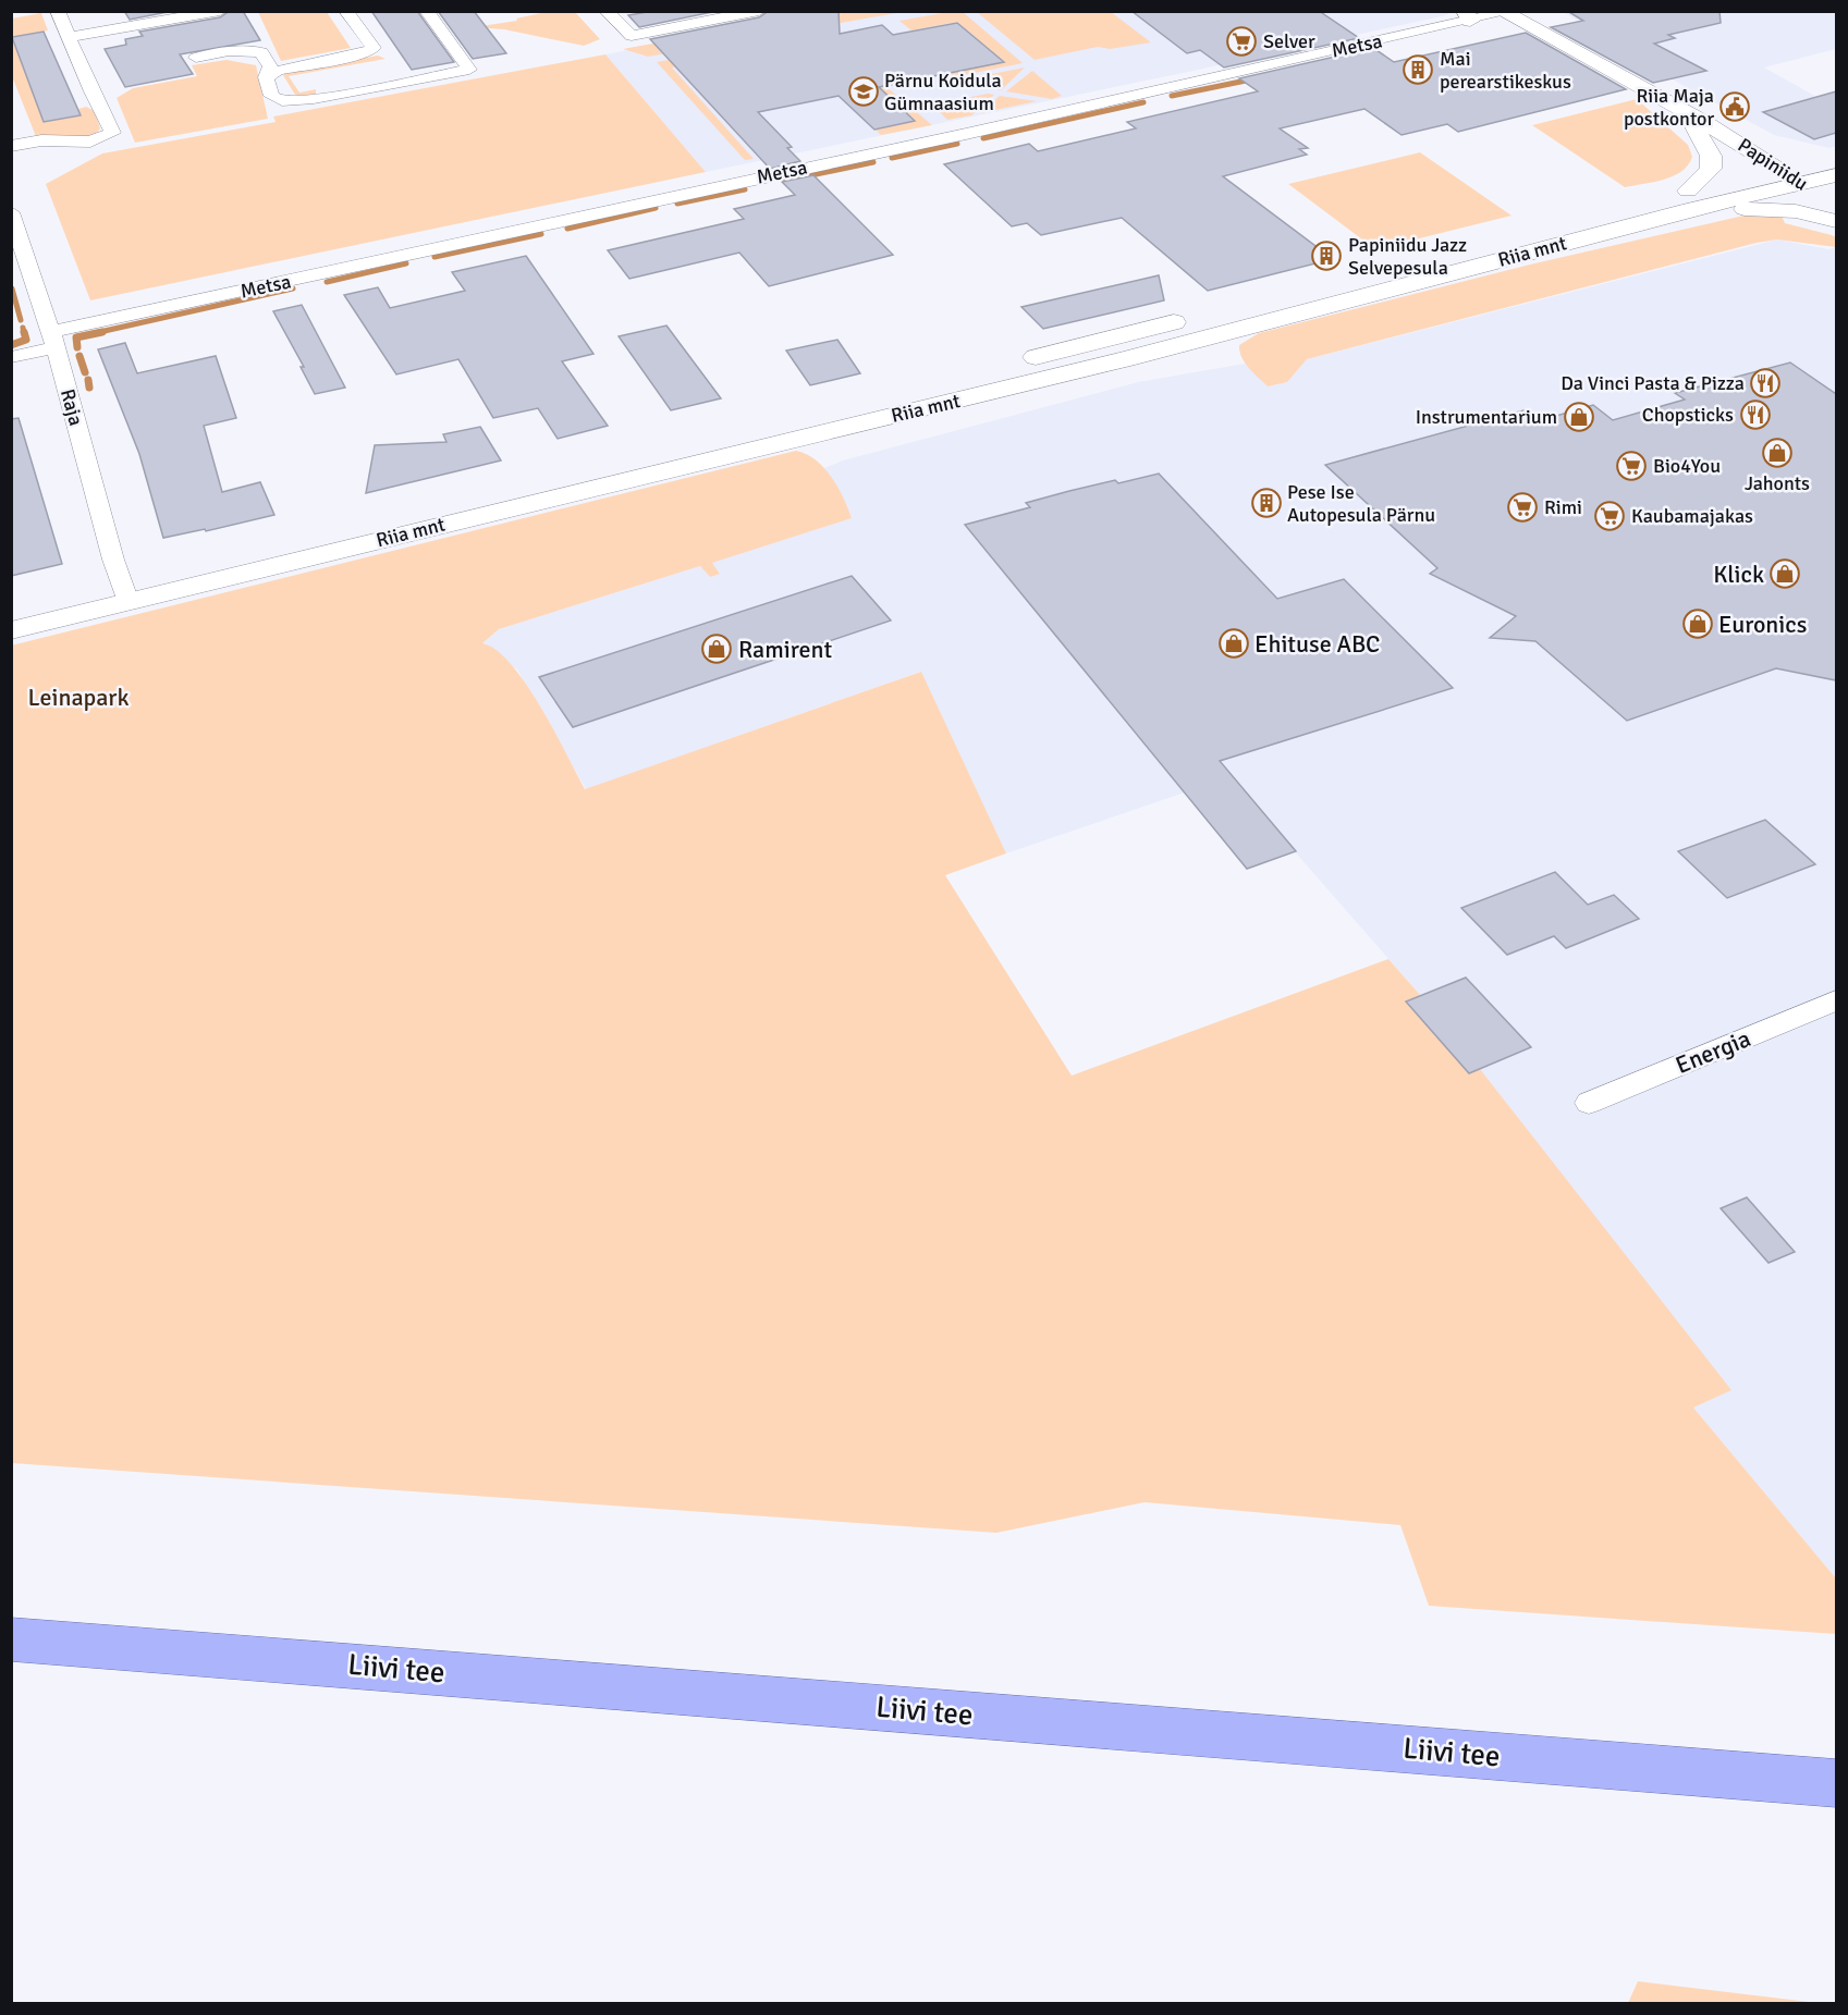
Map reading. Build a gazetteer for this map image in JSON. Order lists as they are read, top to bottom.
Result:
{
  "streets": {
    "highway": ["Liivi tee"],
    "main road": ["Papiniidu", "Riia mnt"],
    "street": ["Metsa", "Raja", "Energia"]
  },
  "crossings": [
    ["Metsa", "Papiniidu"],
    ["Metsa", "Raja"],
    ["Papiniidu", "Riia mnt"],
    ["Riia mnt", "Raja"]
  ],
  "parks": ["Leinapark"],
  "places": {
    "supermarket": [
      "Selver",
      "Bio4You",
      "Rimi",
      "Kaubamajakas"
    ],
    "building": ["Mai perearstikeskus", "Papiniidu Jazz Selvepesula", "Pese Ise Autopesula Pärnu"],
    "school or university": ["Pärnu Koidula Gümnaasium"],
    "public building": ["Riia Maja postkontor"],
    "restaurant": ["Da Vinci Pasta & Pizza", "Chopsticks"],
    "shop": [
      "Instrumentarium",
      "Jahonts",
      "Klick",
      "Euronics",
      "Ehituse ABC",
      "Ramirent"
    ]
  }
}
